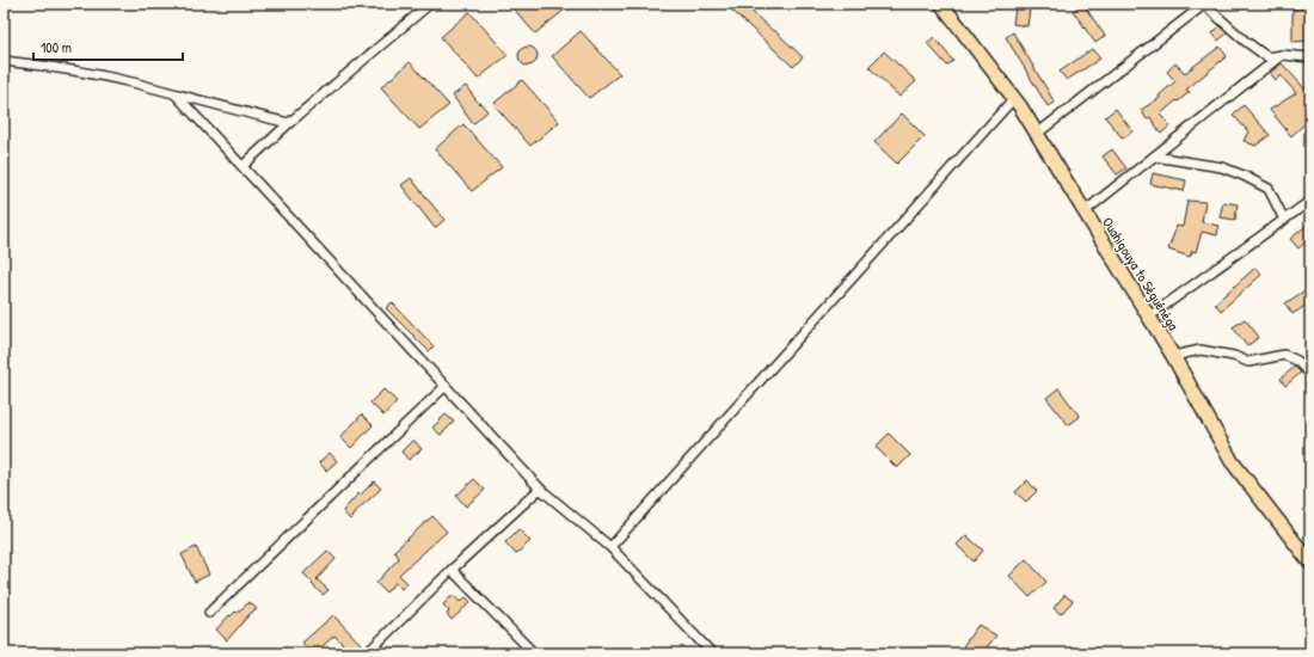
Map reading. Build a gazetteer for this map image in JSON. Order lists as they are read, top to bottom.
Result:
{
  "streets": {
    "main road": ["Ouahigouya to Séguénéga"]
  },
  "scale_bar": "100 m"
}
